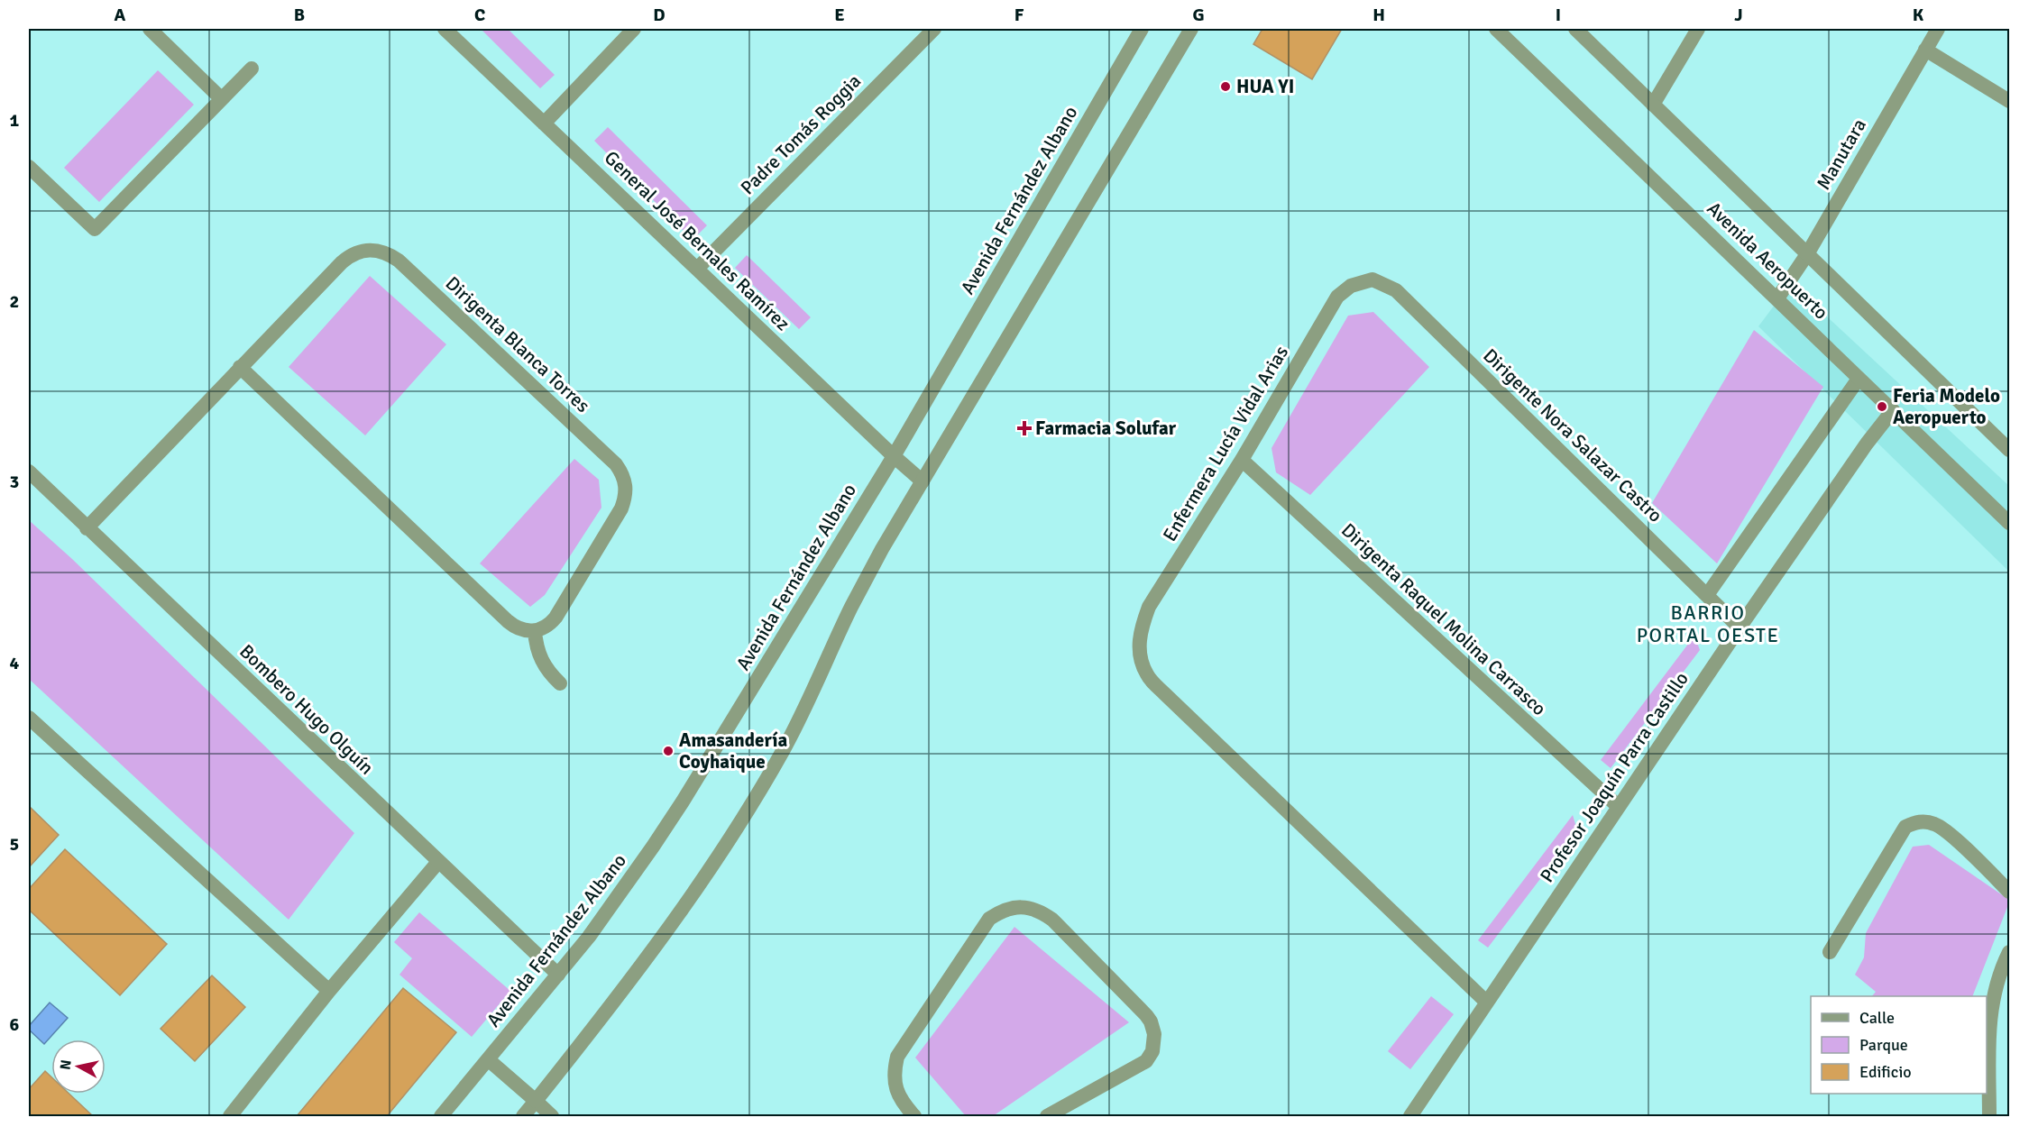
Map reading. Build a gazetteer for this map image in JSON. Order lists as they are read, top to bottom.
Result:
{
  "streets": {
    "street": [
      "Padre Tomás Roggia",
      "Manutara",
      "Avenida Fernández Albano",
      "General José Bernales Ramírez",
      "Avenida Aeropuerto",
      "Dirigenta Blanca Torres",
      "Dirigente Nora Salazar Castro",
      "Enfermera Lucía Vidal Arias",
      "Dirigenta Raquel Molina Carrasco",
      "Bombero Hugo Olguín",
      "Profesor Joaquín Parra Castillo"
    ]
  },
  "crossings": [
    ["Padre Tomás Roggia", "General José Bernales Ramírez"],
    ["Manutara", "Avenida Aeropuerto"],
    ["Avenida Fernández Albano", "General José Bernales Ramírez"],
    ["Avenida Fernández Albano", "Bombero Hugo Olguín"],
    ["Avenida Aeropuerto", "Profesor Joaquín Parra Castillo"],
    ["Dirigenta Blanca Torres", "Bombero Hugo Olguín"],
    ["Dirigente Nora Salazar Castro", "Enfermera Lucía Vidal Arias"],
    ["Dirigente Nora Salazar Castro", "Profesor Joaquín Parra Castillo"],
    ["Enfermera Lucía Vidal Arias", "Dirigenta Raquel Molina Carrasco"],
    ["Enfermera Lucía Vidal Arias", "Profesor Joaquín Parra Castillo"],
    ["Dirigenta Raquel Molina Carrasco", "Profesor Joaquín Parra Castillo"]
  ],
  "districts": ["BARRIO PORTAL OESTE"],
  "places": {
    "other": ["HUA YI", "Feria Modelo Aeropuerto", "Amasandería Coyhaique"],
    "health": ["Farmacia Solufar"]
  },
  "legend": ["Calle", "Parque", "Edificio"],
  "north": "left",
  "grid": {
    "columns": [
      "A",
      "B",
      "C",
      "D",
      "E",
      "F",
      "G",
      "H",
      "I",
      "J",
      "K"
    ],
    "rows": [
      "1",
      "2",
      "3",
      "4",
      "5",
      "6"
    ]
  }
}
